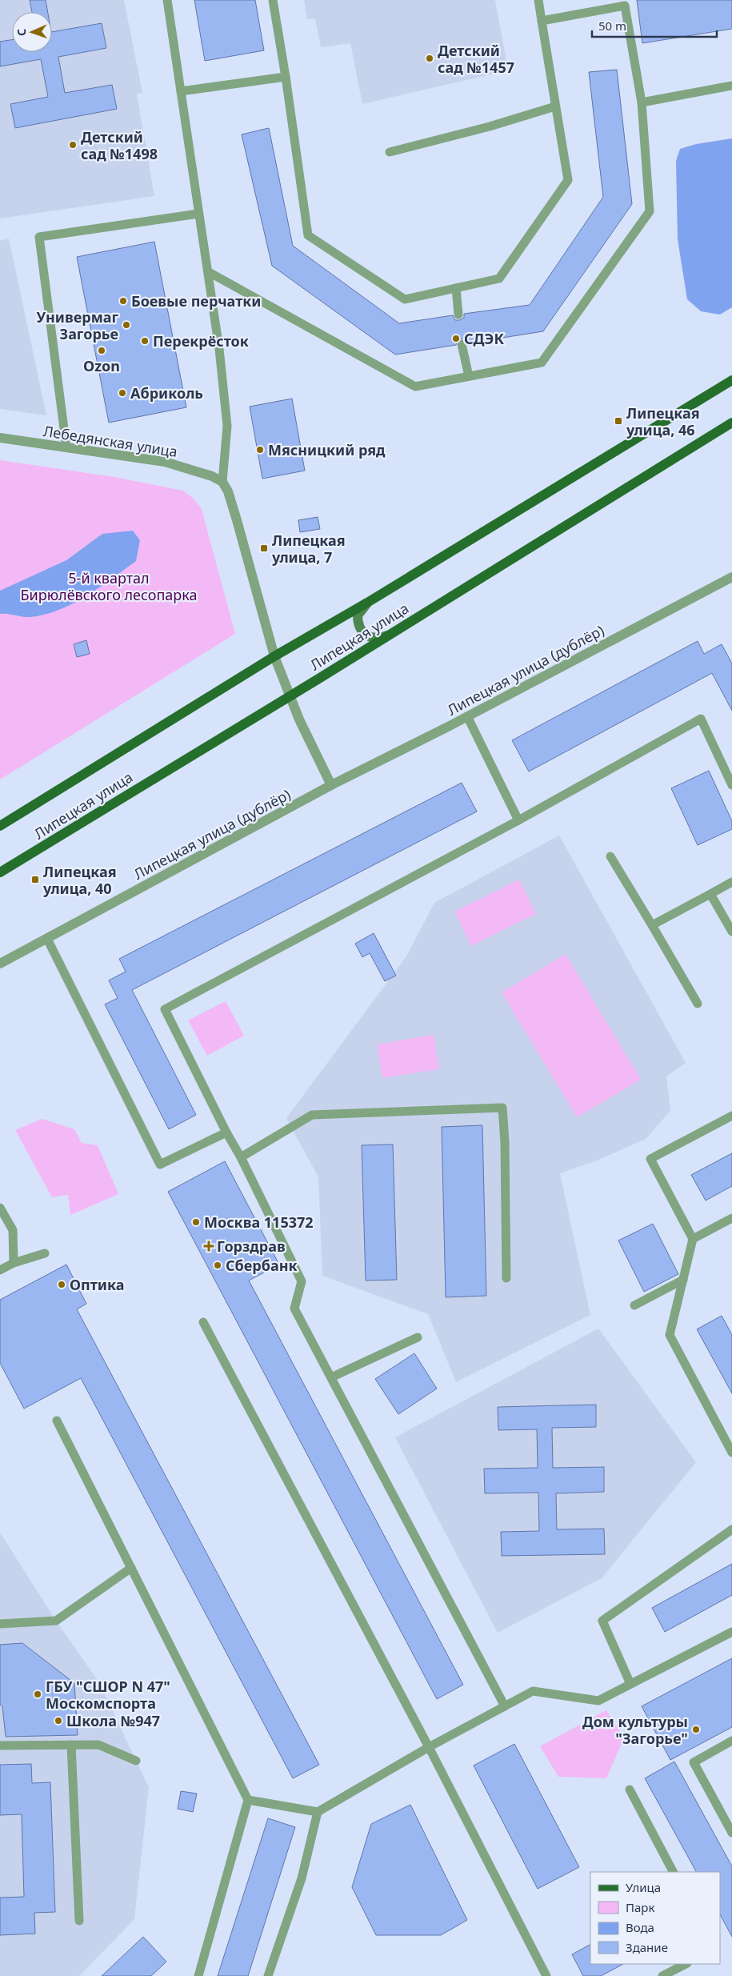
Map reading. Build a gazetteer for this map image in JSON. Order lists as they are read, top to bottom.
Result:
{
  "streets": {
    "main road": ["Липецкая улица"],
    "street": ["Лебедянская улица", "Липецкая улица (дублёр)"]
  },
  "parks": ["5-й квартал Бирюлёвского лесопарка"],
  "places": {
    "other": [
      "Детский сад №1457",
      "Детский сад №1498",
      "Боевые перчатки",
      "Универмаг Загорье",
      "СДЭК",
      "Перекрёсток",
      "Ozon",
      "Абриколь",
      "Мясницкий ряд",
      "Москва 115372",
      "Сбербанк",
      "Оптика",
      "ГБУ \"СШОР N 47\" Москомспорта",
      "Школа №947",
      "Дом культуры \"Загорье\""
    ],
    "transit": ["Липецкая улица, 46", "Липецкая улица, 7", "Липецкая улица, 40"],
    "health": ["Горздрав"]
  },
  "legend": [
    "Улица",
    "Парк",
    "Вода",
    "Здание"
  ],
  "scale_bar": "50 m",
  "north": "left"
}
